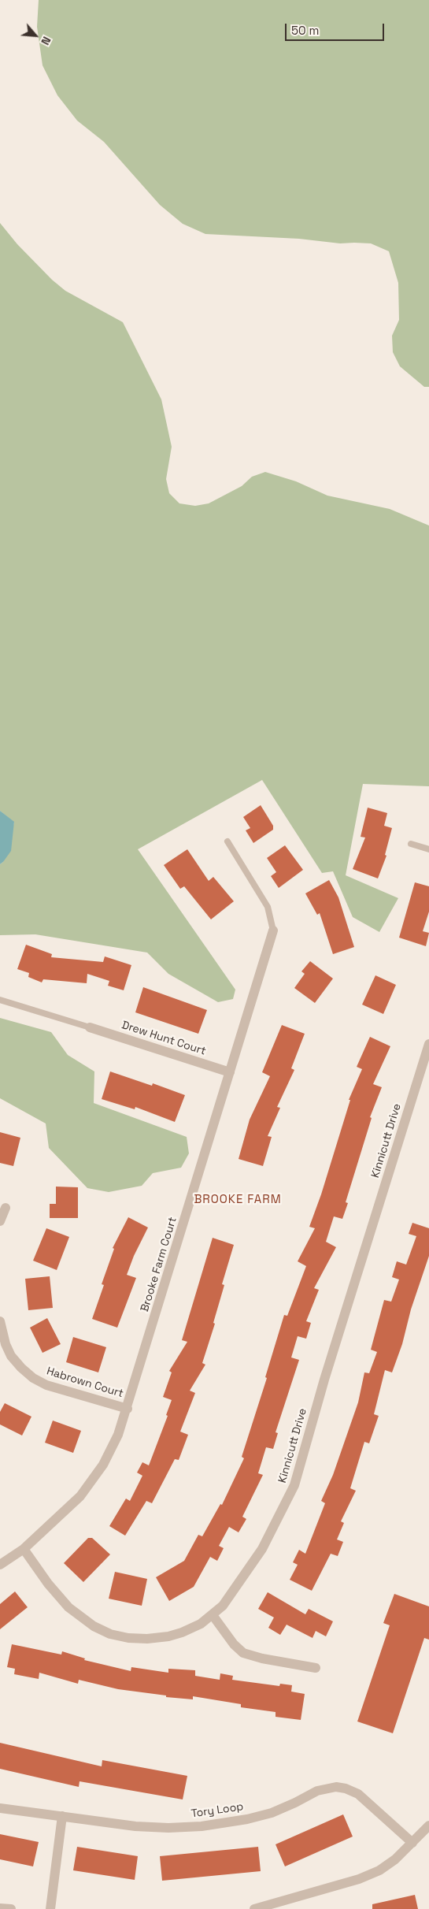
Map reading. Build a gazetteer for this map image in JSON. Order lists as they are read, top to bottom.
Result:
{
  "streets": {
    "street": [
      "Drew Hunt Court",
      "Kinnicutt Drive",
      "Brooke Farm Court",
      "Habrown Court",
      "Tory Loop"
    ]
  },
  "crossings": [
    ["Drew Hunt Court", "Brooke Farm Court"],
    ["Kinnicutt Drive", "Brooke Farm Court"],
    ["Brooke Farm Court", "Habrown Court"]
  ],
  "districts": ["BROOKE FARM"],
  "scale_bar": "50 m",
  "north": "bottom right"
}
